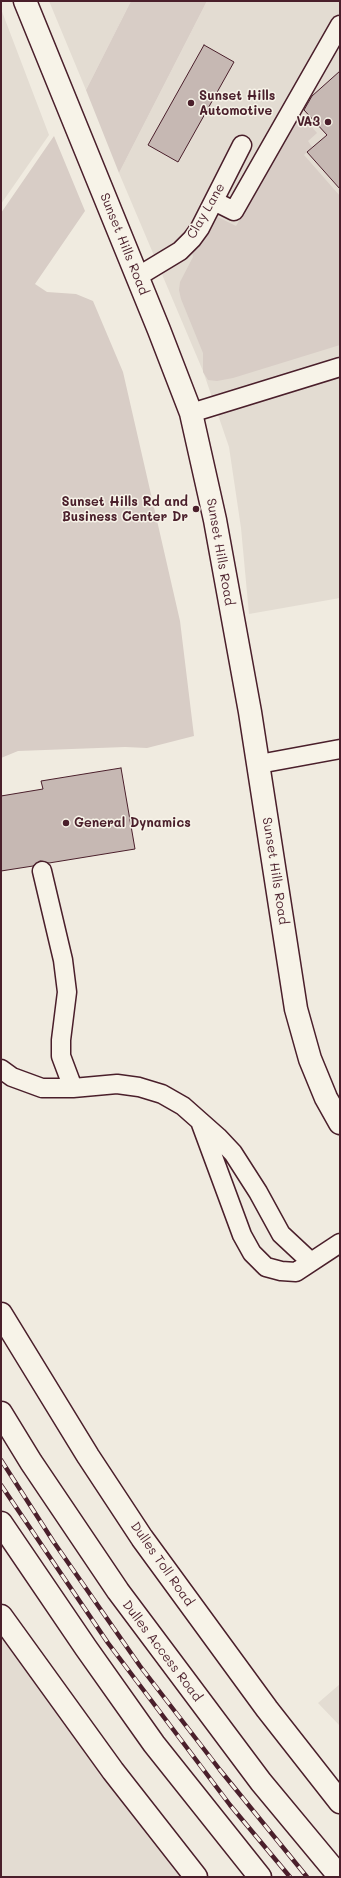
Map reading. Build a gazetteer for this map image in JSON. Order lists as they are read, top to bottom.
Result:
{
  "streets": {
    "main road": ["Sunset Hills Road", "Dulles Toll Road", "Dulles Access Road"],
    "street": ["Clay Lane"]
  },
  "crossings": [
    ["Clay Lane", "Sunset Hills Road"]
  ],
  "places": [
    "Sunset Hills Automotive",
    "VA3",
    "Sunset Hills Rd and Business Center Dr",
    "General Dynamics"
  ]
}
